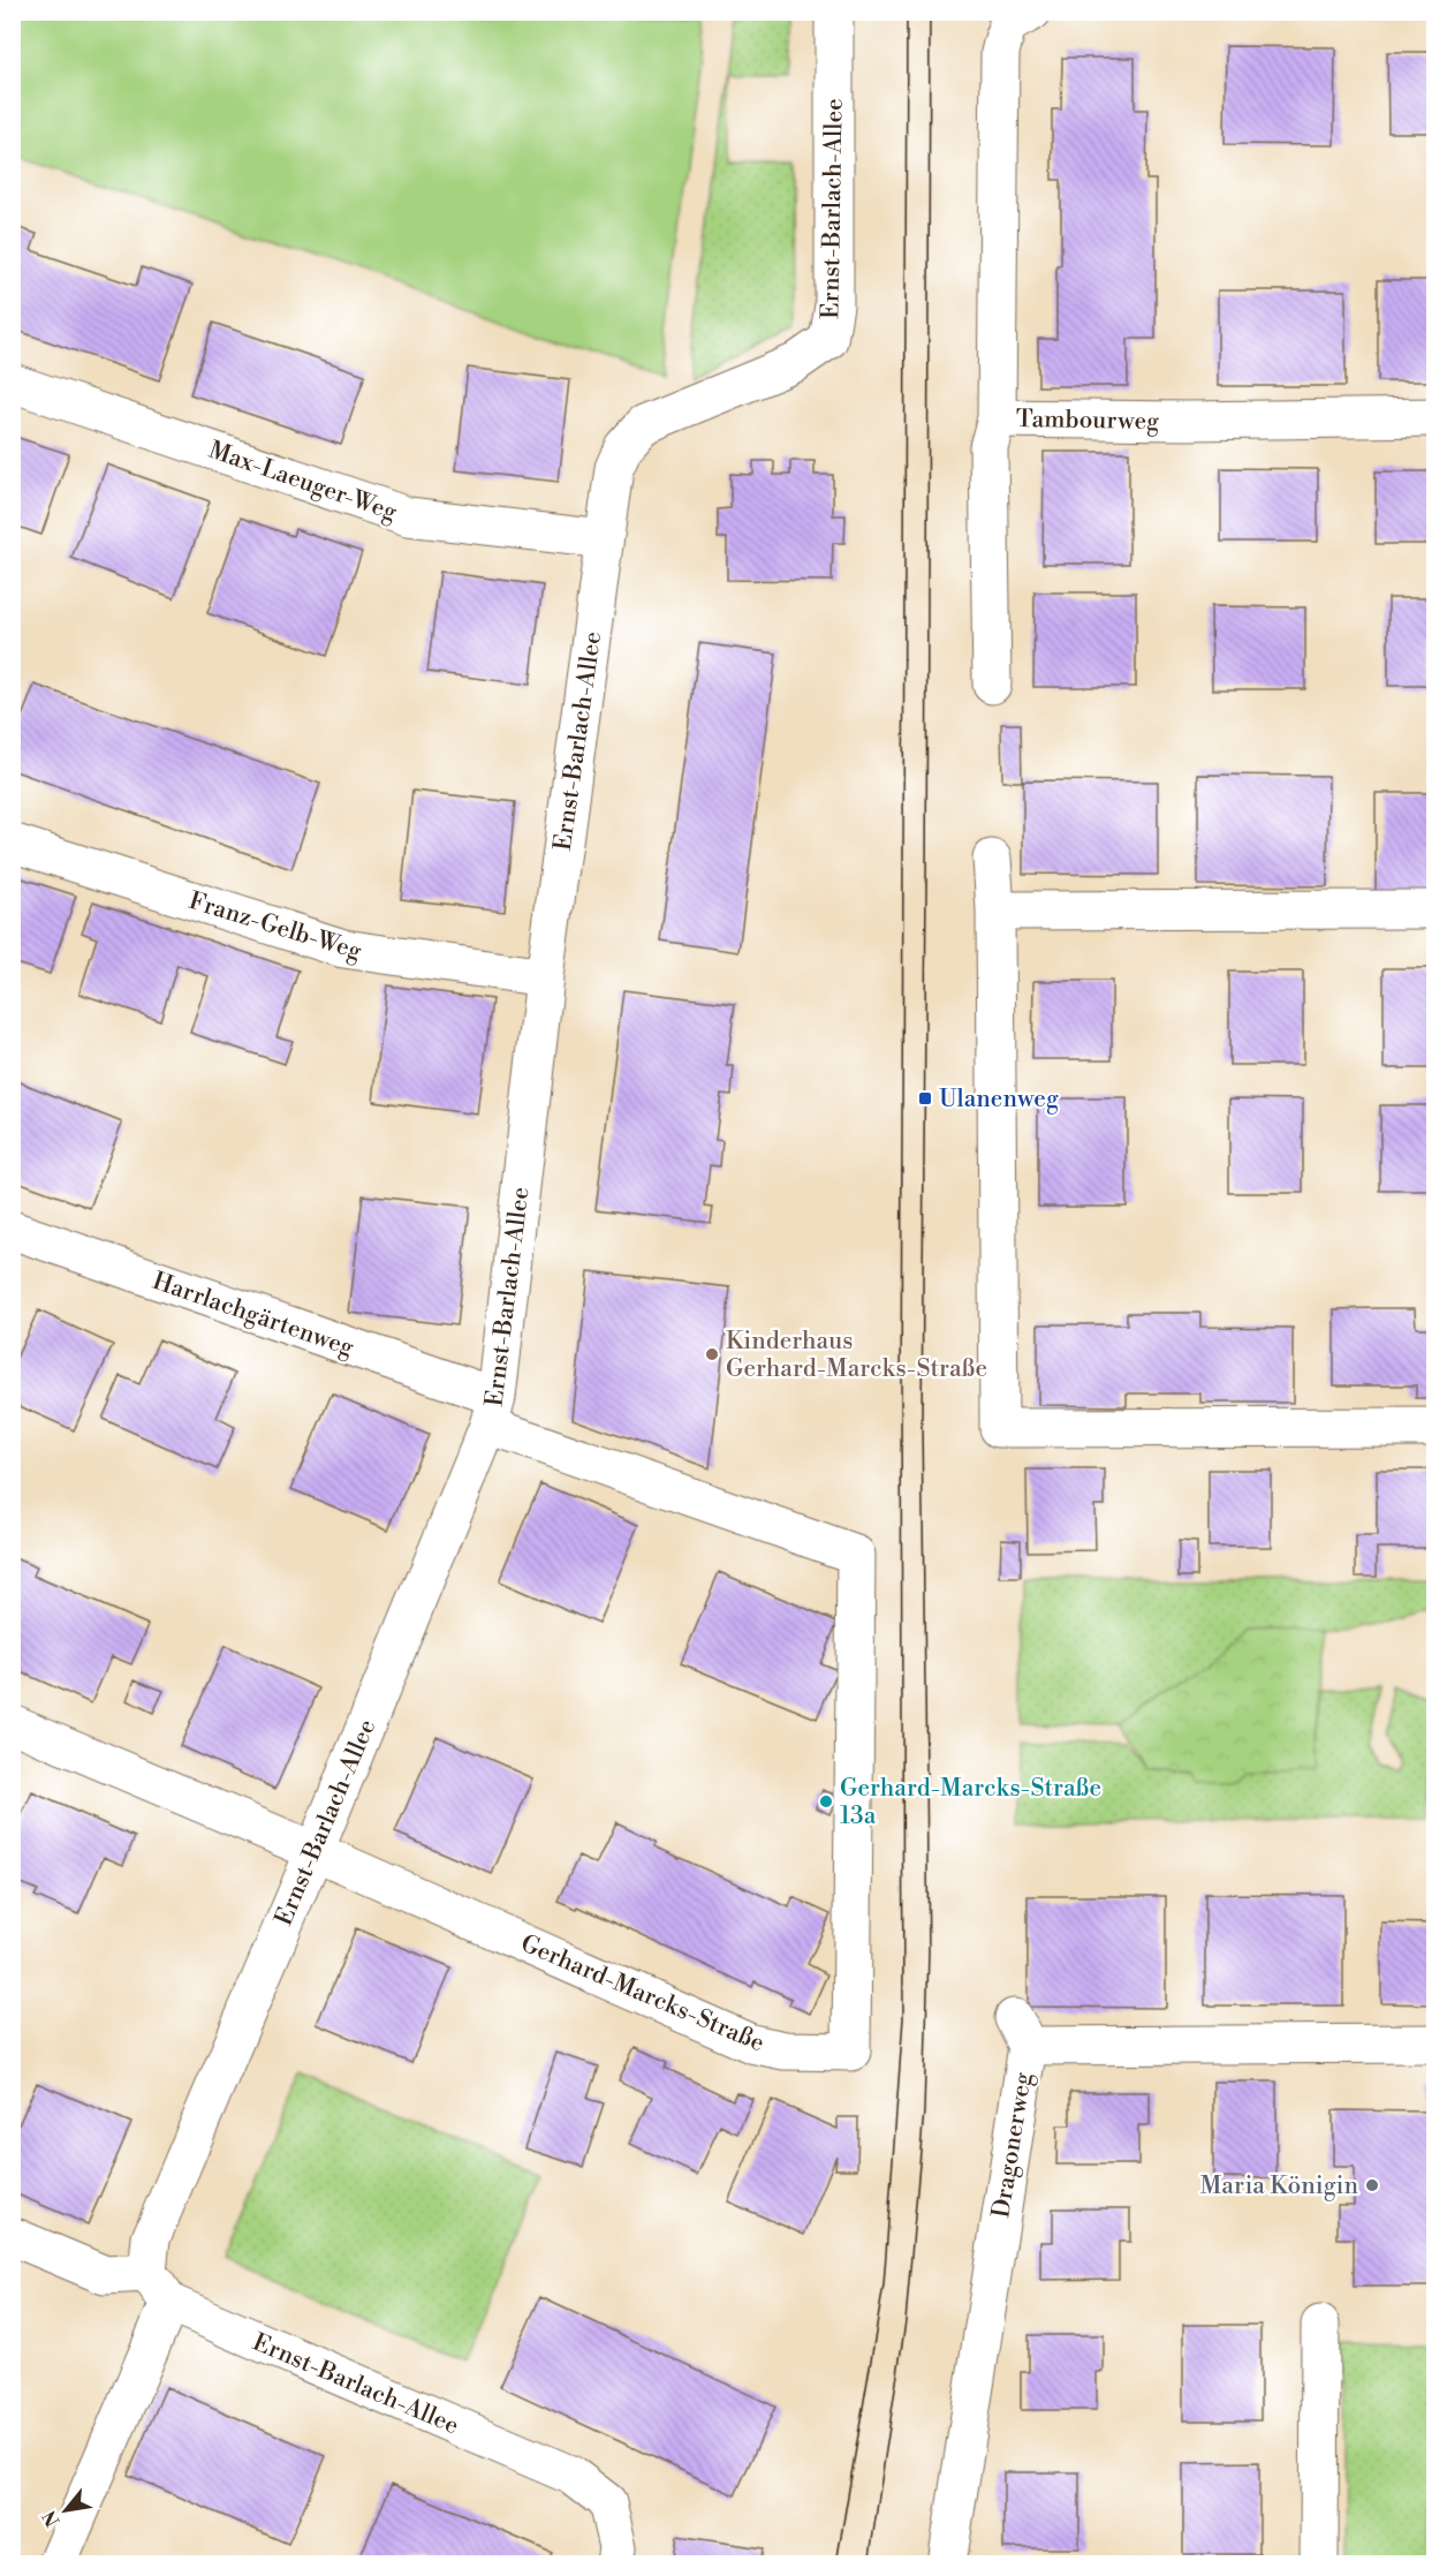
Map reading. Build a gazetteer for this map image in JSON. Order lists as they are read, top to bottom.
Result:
{
  "streets": {
    "street": [
      "Ernst-Barlach-Allee",
      "Tambourweg",
      "Max-Laeuger-Weg",
      "Franz-Gelb-Weg",
      "Harrlachgärtenweg",
      "Gerhard-Marcks-Straße",
      "Dragonerweg"
    ]
  },
  "crossings": [
    ["Ernst-Barlach-Allee", "Max-Laeuger-Weg"],
    ["Ernst-Barlach-Allee", "Franz-Gelb-Weg"],
    ["Ernst-Barlach-Allee", "Harrlachgärtenweg"],
    ["Ernst-Barlach-Allee", "Gerhard-Marcks-Straße"],
    ["Harrlachgärtenweg", "Gerhard-Marcks-Straße"]
  ],
  "places": {
    "transit": ["Ulanenweg"],
    "other": ["Kinderhaus Gerhard-Marcks-Straße", "Gerhard-Marcks-Straße 13a", "Maria Königin"]
  },
  "north": "bottom left"
}
